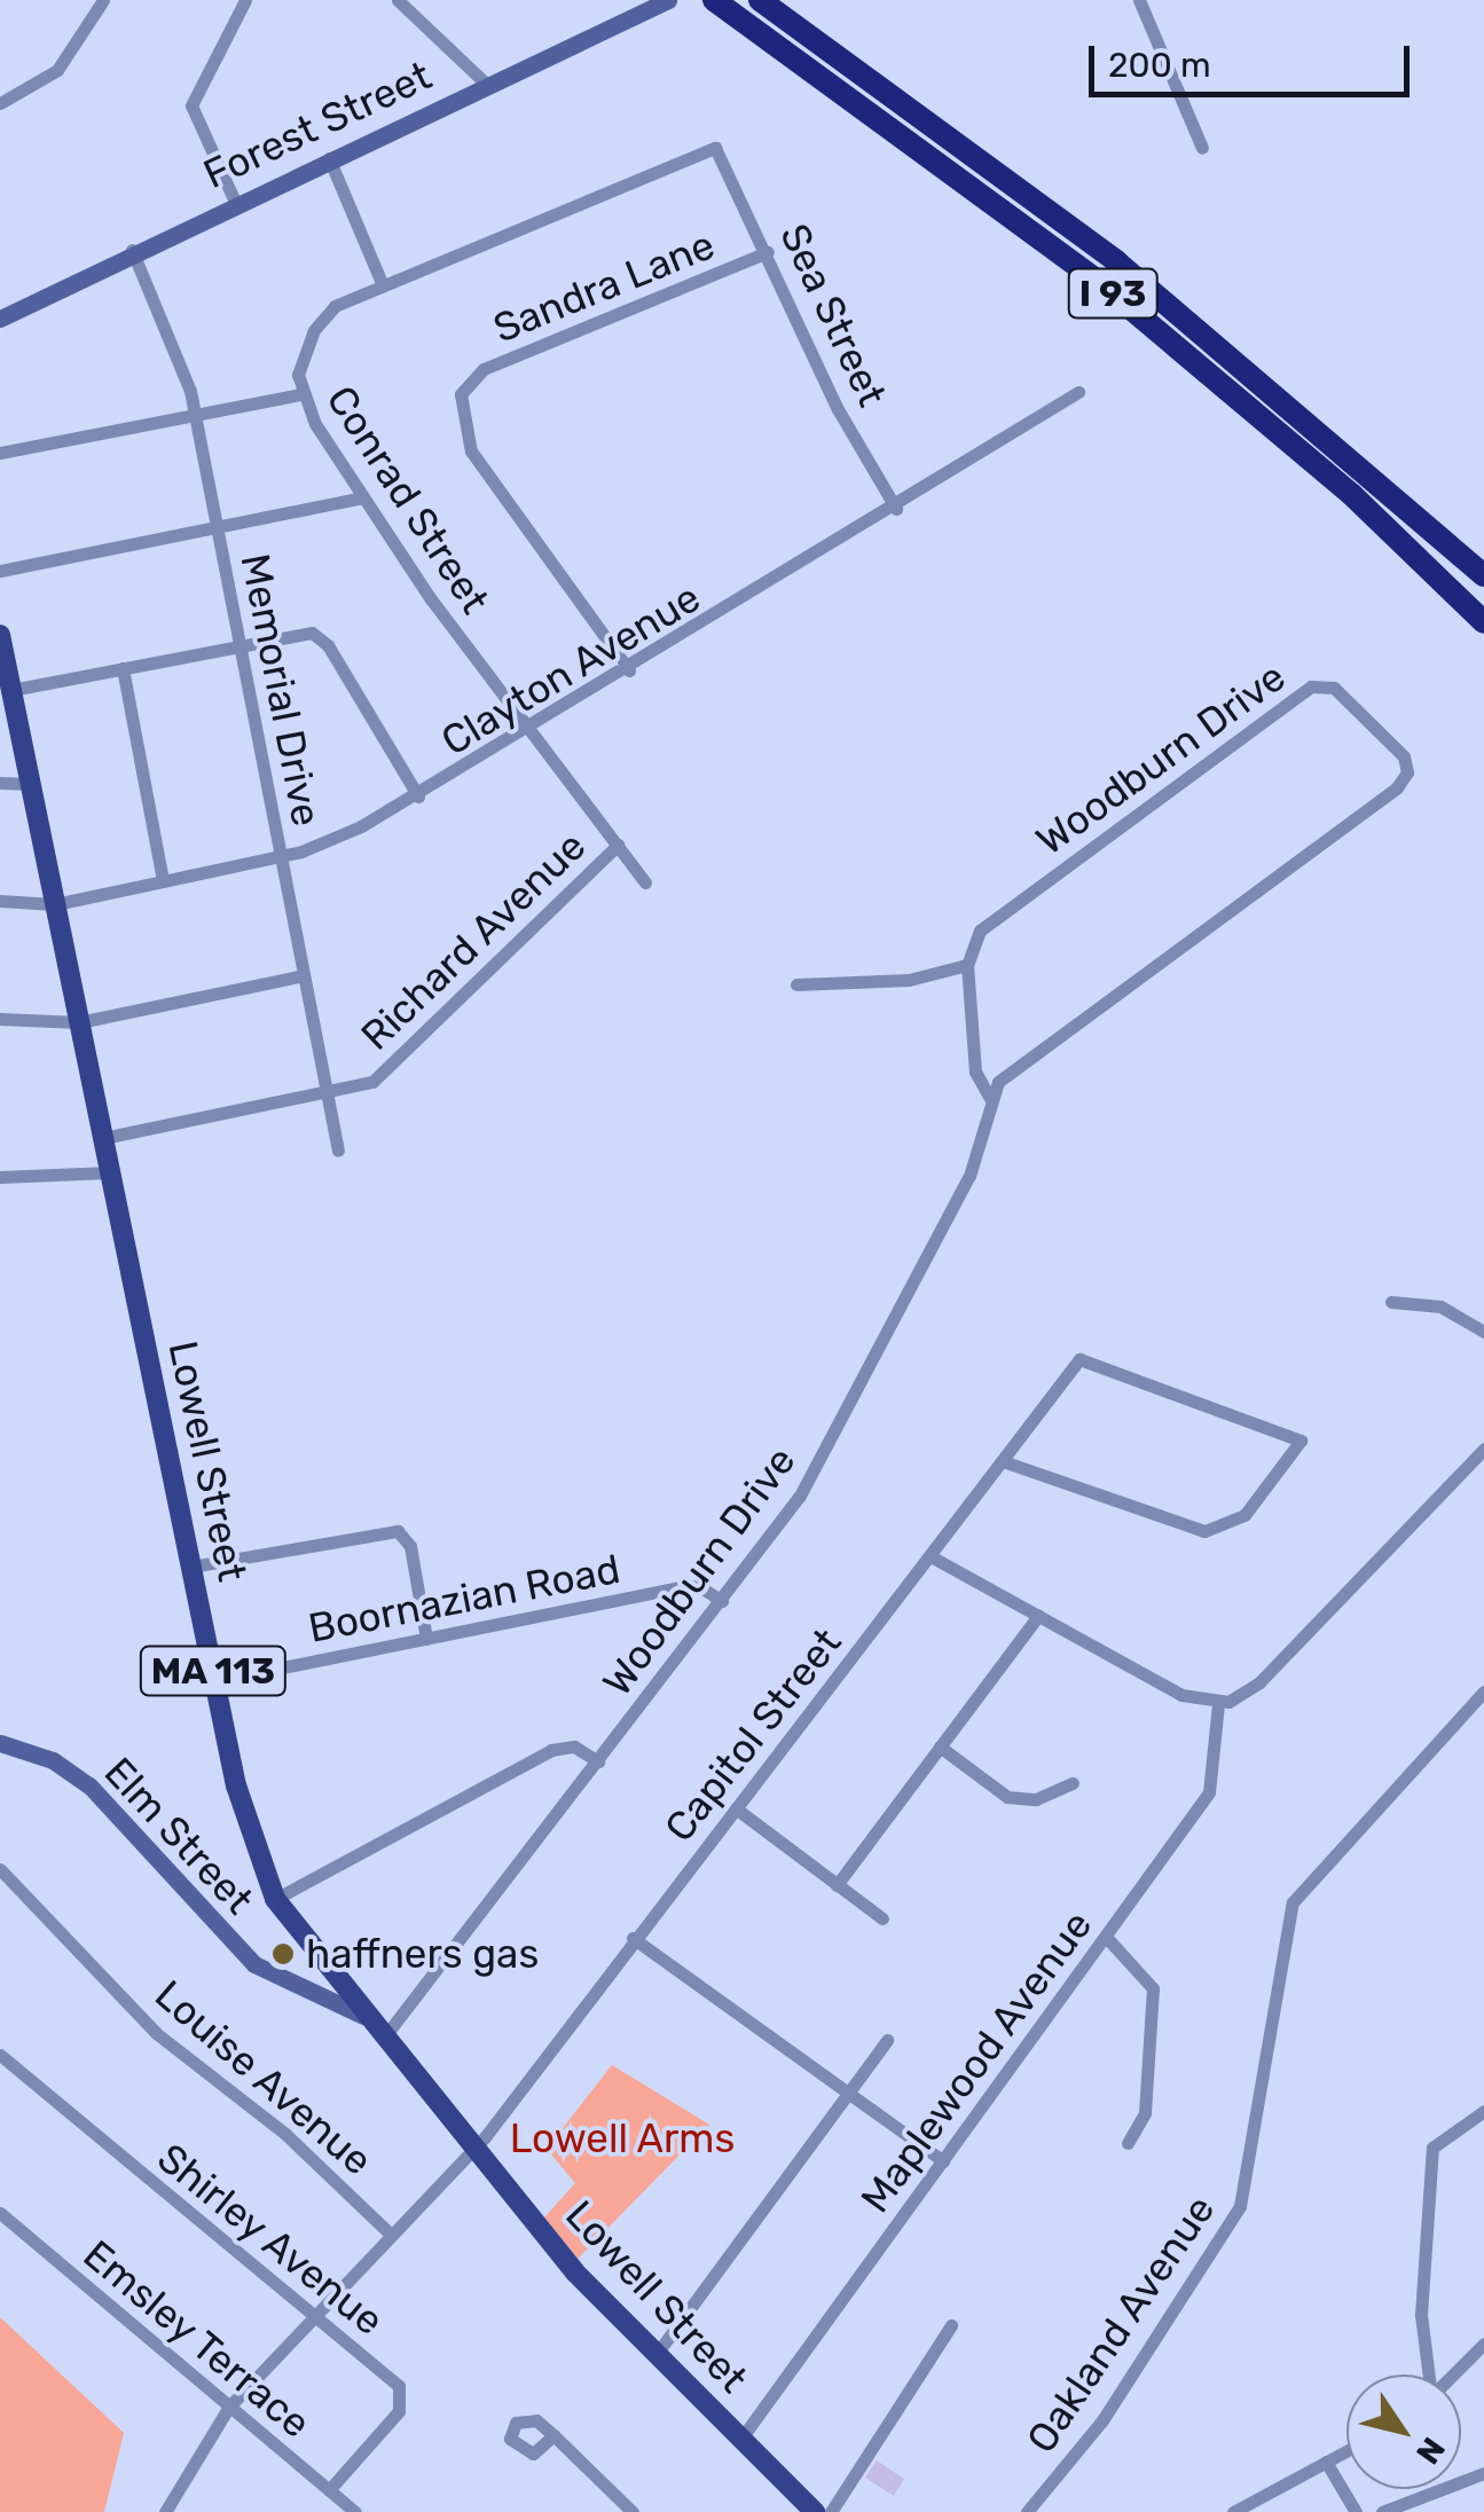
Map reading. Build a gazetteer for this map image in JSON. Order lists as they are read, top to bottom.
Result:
{
  "streets": {
    "highway": ["I 93"],
    "main road": ["Lowell Street", "MA 113"],
    "street": [
      "Forest Street",
      "Sandra Lane",
      "Sea Street",
      "Conrad Street",
      "Clayton Avenue",
      "Memorial Drive",
      "Woodburn Drive",
      "Richard Avenue",
      "Boornazian Road",
      "Capitol Street",
      "Elm Street",
      "Maplewood Avenue",
      "Louise Avenue",
      "Shirley Avenue",
      "Oakland Avenue",
      "Emsley Terrace"
    ]
  },
  "crossings": [
    ["Forest Street", "Memorial Drive"],
    ["Sandra Lane", "Sea Street"],
    ["Sandra Lane", "Clayton Avenue"],
    ["Sea Street", "Conrad Street"],
    ["Sea Street", "Clayton Avenue"],
    ["Conrad Street", "Clayton Avenue"],
    ["Conrad Street", "Richard Avenue"],
    ["Clayton Avenue", "Memorial Drive"],
    ["Clayton Avenue", "Lowell Street"],
    ["Memorial Drive", "Richard Avenue"],
    ["Woodburn Drive", "Lowell Street"],
    ["Woodburn Drive", "Boornazian Road"],
    ["Richard Avenue", "Lowell Street"],
    ["Lowell Street", "Boornazian Road"],
    ["Lowell Street", "Capitol Street"],
    ["Lowell Street", "Elm Street"],
    ["Lowell Street", "Maplewood Avenue"],
    ["Capitol Street", "Louise Avenue"],
    ["Capitol Street", "Shirley Avenue"],
    ["Capitol Street", "Emsley Terrace"],
    ["Shirley Avenue", "Emsley Terrace"]
  ],
  "parks": ["Lowell Arms"],
  "places": ["haffners gas"],
  "scale_bar": "200 m",
  "north": "bottom right"
}
